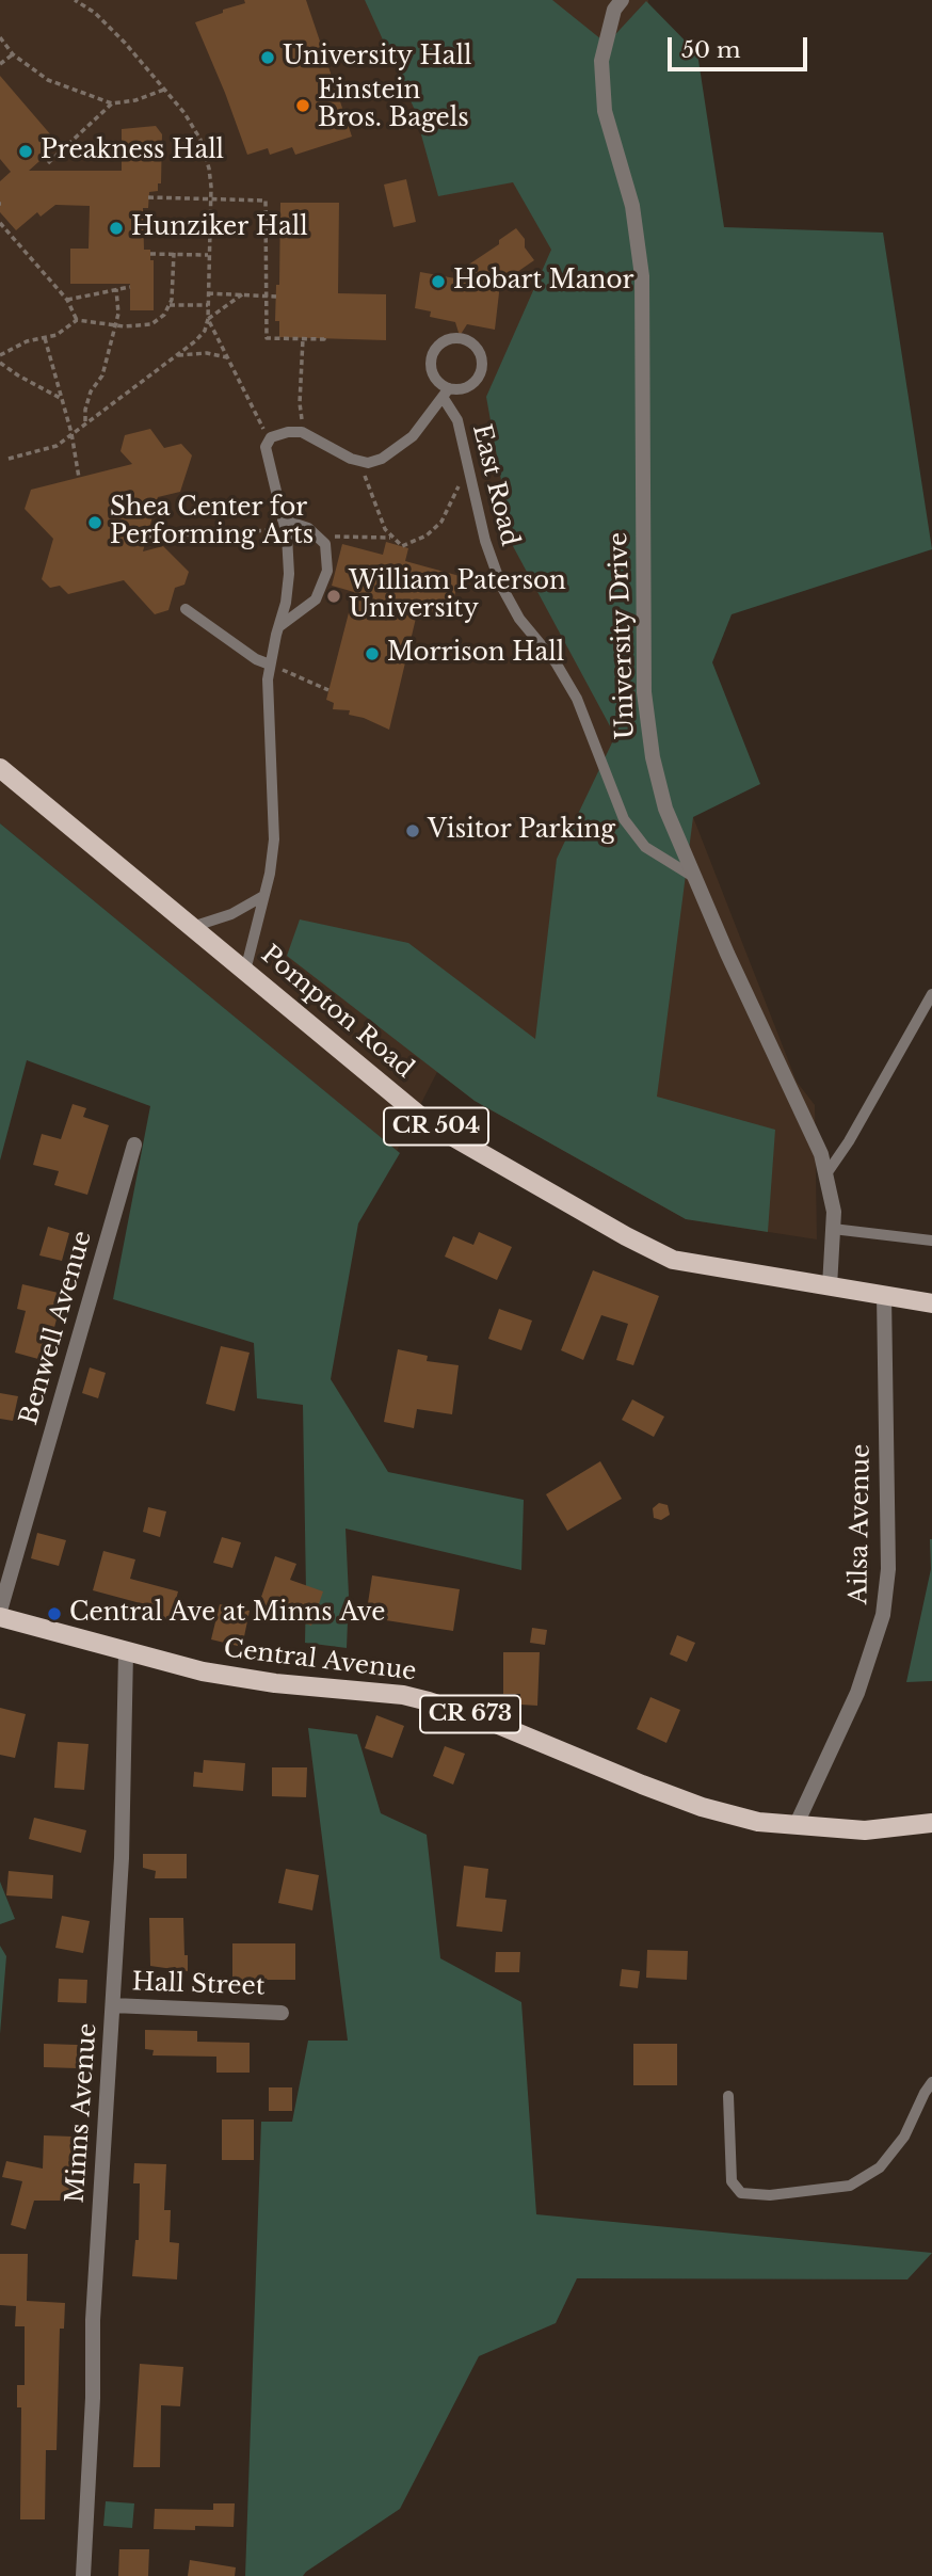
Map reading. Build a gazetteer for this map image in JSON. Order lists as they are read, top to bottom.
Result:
{
  "streets": {
    "main road": [
      "Pompton Road",
      "CR 504",
      "Central Avenue",
      "CR 673"
    ],
    "street": [
      "University Drive",
      "Benwell Avenue",
      "Ailsa Avenue",
      "Hall Street",
      "Minns Avenue"
    ],
    "lane": ["East Road"]
  },
  "crossings": [
    ["East Road", "University Drive"],
    ["University Drive", "Pompton Road"],
    ["Pompton Road", "Ailsa Avenue"],
    ["Ailsa Avenue", "Central Avenue"],
    ["Central Avenue", "Minns Avenue"],
    ["Hall Street", "Minns Avenue"]
  ],
  "places": [
    "University Hall",
    "Einstein Bros. Bagels",
    "Preakness Hall",
    "Hunziker Hall",
    "Hobart Manor",
    "Shea Center for Performing Arts",
    "William Paterson University",
    "Morrison Hall",
    "Visitor Parking",
    "Central Ave at Minns Ave"
  ],
  "scale_bar": "50 m"
}
